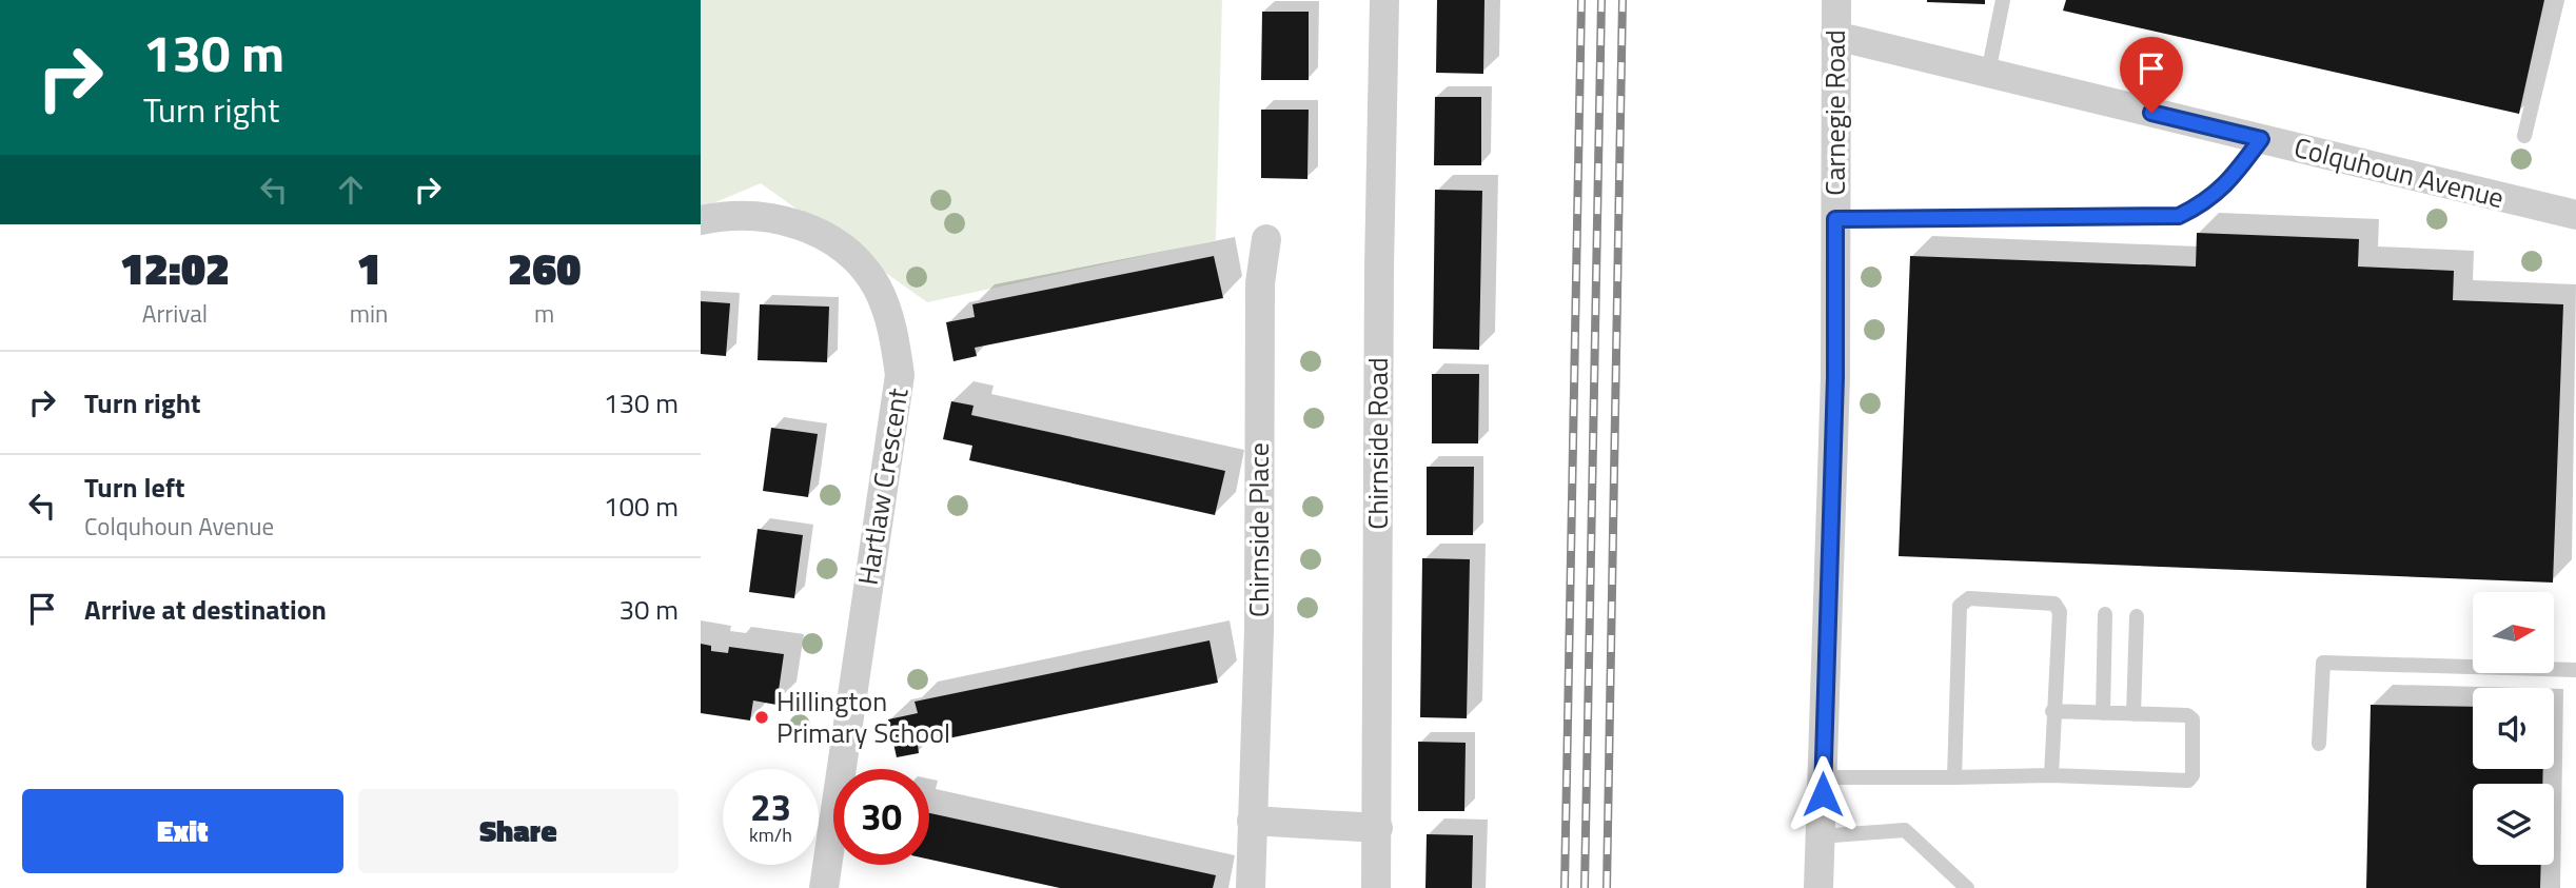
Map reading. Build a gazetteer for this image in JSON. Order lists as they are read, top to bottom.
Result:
{
  "streets": {
    "street": [
      "Carnegie Road",
      "Colquhoun Avenue",
      "Chirnside Road",
      "Hartlaw Crescent",
      "Chirnside Place"
    ]
  },
  "crossings": [
    ["Carnegie Road", "Colquhoun Avenue"]
  ],
  "places": ["Hillington Primary School"],
  "north": "right",
  "page": {
    "turn": ["130 m", "Turn right"],
    "eta": [
      "12:02",
      "Arrival",
      "1",
      "min",
      "260",
      "m"
    ],
    "list": [
      {
        "name": "Turn right",
        "value": "130 m"
      },
      {
        "name": "Turn left",
        "note": "Colquhoun Avenue",
        "value": "100 m"
      },
      {
        "name": "Arrive at destination",
        "value": "30 m"
      }
    ],
    "speed": "23 km/h",
    "limit": "30",
    "buttons": ["Exit", "Share"]
  }
}
